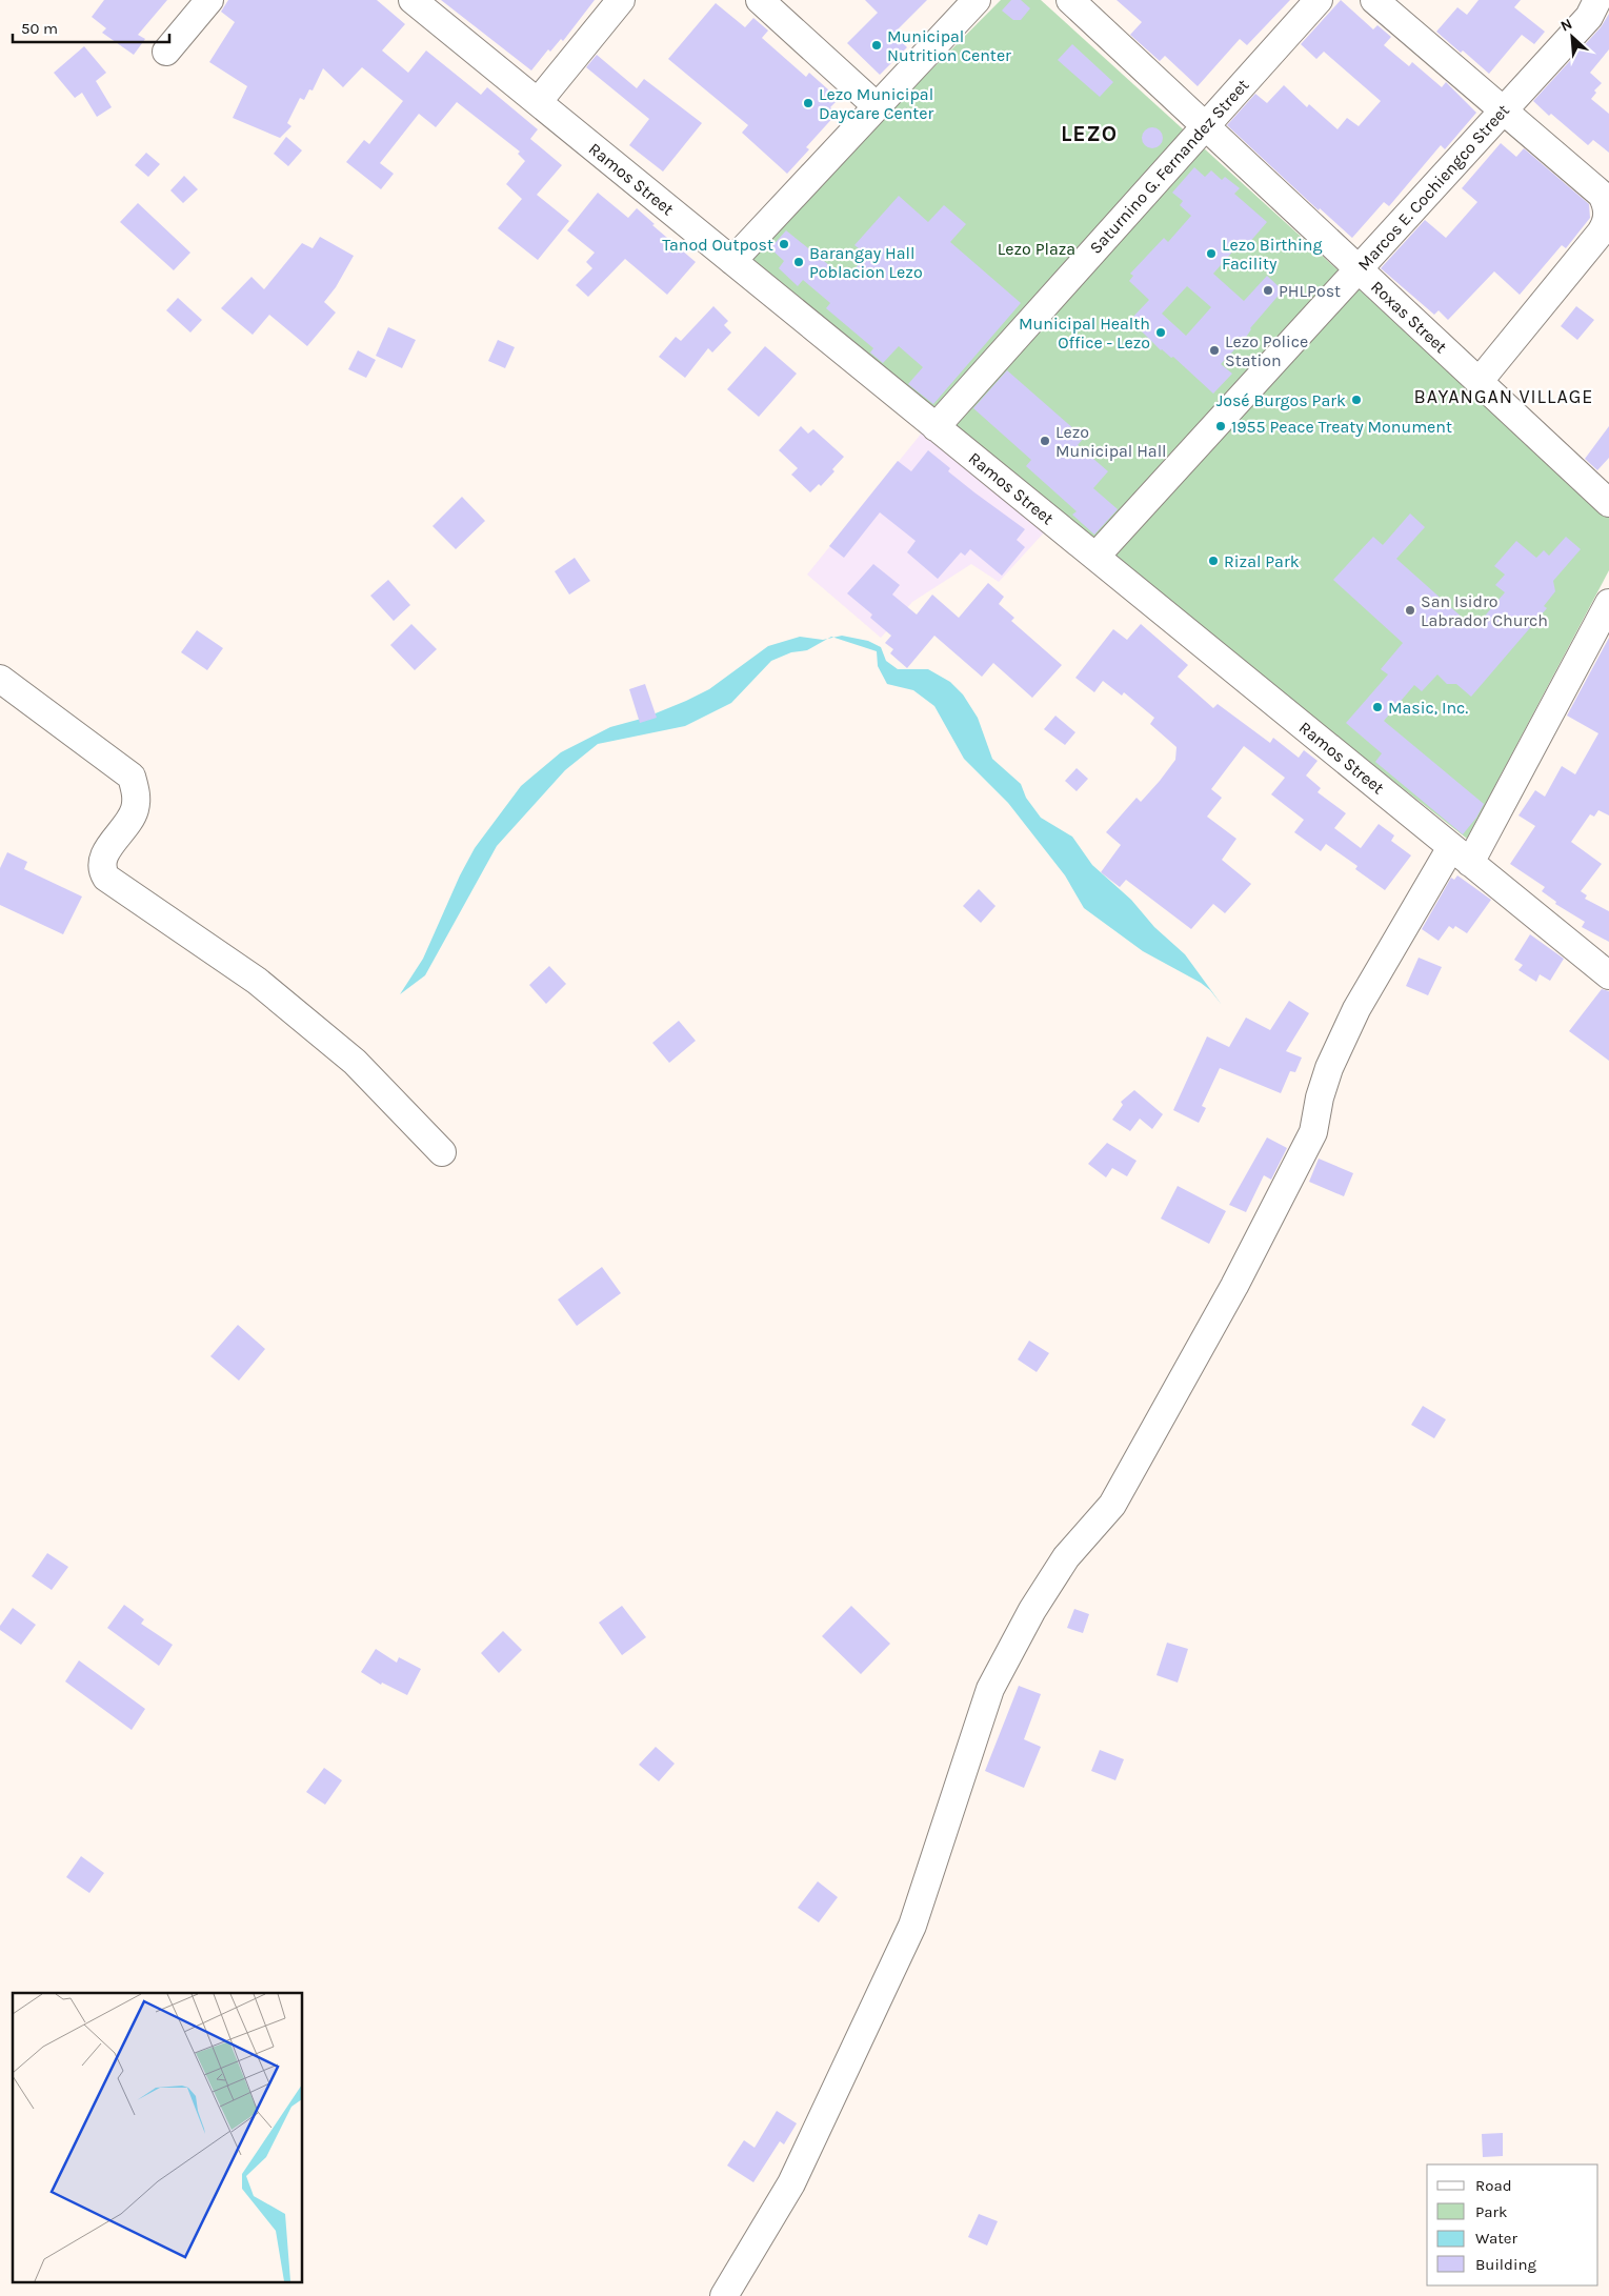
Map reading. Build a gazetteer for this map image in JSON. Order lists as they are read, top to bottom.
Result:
{
  "streets": {
    "street": [
      "Saturnino G. Fernandez Street",
      "Ramos Street",
      "Marcos E. Cochiengco Street",
      "Roxas Street"
    ]
  },
  "crossings": [
    ["Saturnino G. Fernandez Street", "Ramos Street"],
    ["Saturnino G. Fernandez Street", "Roxas Street"],
    ["Ramos Street", "Marcos E. Cochiengco Street"],
    ["Marcos E. Cochiengco Street", "Roxas Street"]
  ],
  "districts": ["LEZO", "BAYANGAN VILLAGE"],
  "parks": ["Lezo Plaza"],
  "places": [
    "Municipal Nutrition Center",
    "Lezo Municipal Daycare Center",
    "Tanod Outpost",
    "Lezo Birthing Facility",
    "Barangay Hall Poblacion Lezo",
    "PHLPost",
    "Municipal Health Office - Lezo",
    "Lezo Police Station",
    "José Burgos Park",
    "1955 Peace Treaty Monument",
    "Lezo Municipal Hall",
    "Rizal Park",
    "San Isidro Labrador Church",
    "Masic, Inc."
  ],
  "legend": [
    "Road",
    "Park",
    "Water",
    "Building"
  ],
  "scale_bar": "50 m",
  "north": "top left"
}
